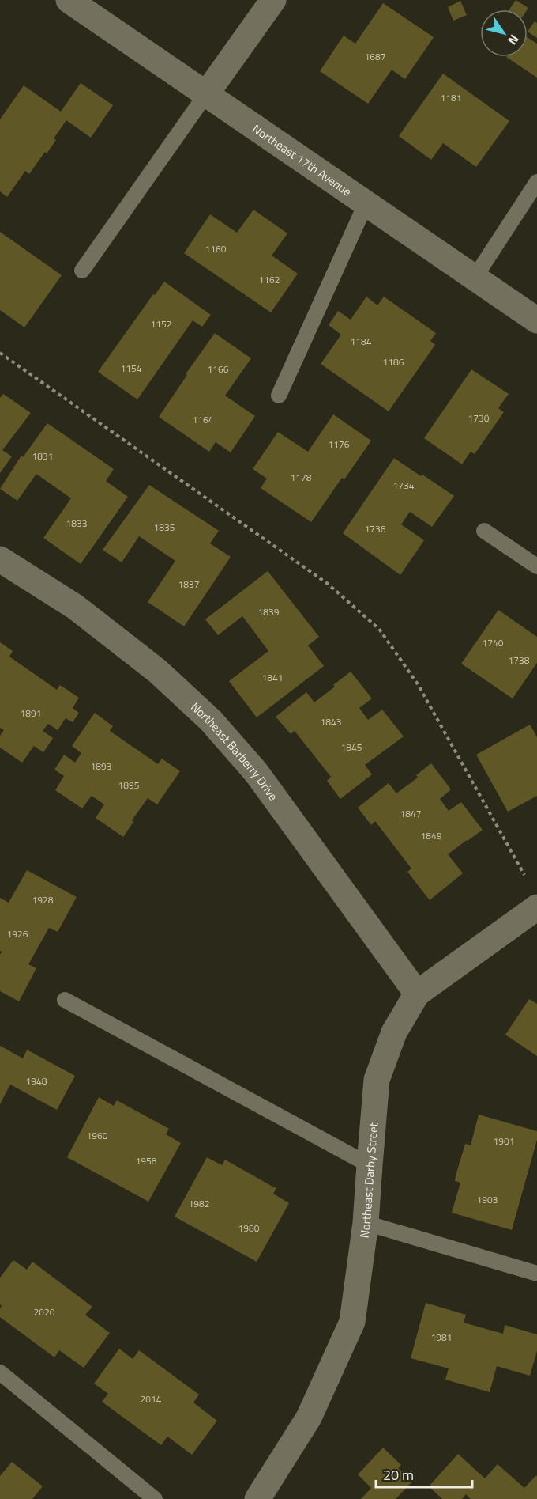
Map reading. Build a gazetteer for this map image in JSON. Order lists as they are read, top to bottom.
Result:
{
  "streets": {
    "street": ["Northeast 17th Avenue", "Northeast Barberry Drive", "Northeast Darby Street"]
  },
  "crossings": [
    ["Northeast Barberry Drive", "Northeast Darby Street"]
  ],
  "house_numbers": [
    "1687",
    "1181",
    "1160",
    "1162",
    "1152",
    "1184",
    "1186",
    "1154",
    "1166",
    "1730",
    "1164",
    "1176",
    "1831",
    "1178",
    "1734",
    "1833",
    "1835",
    "1736",
    "1837",
    "1839",
    "1740",
    "1738",
    "1841",
    "1891",
    "1843",
    "1845",
    "1893",
    "1895",
    "1847",
    "1849",
    "1928",
    "1926",
    "1948",
    "1960",
    "1901",
    "1958",
    "1903",
    "1982",
    "1980",
    "2020",
    "1981",
    "2014"
  ],
  "scale_bar": "20 m",
  "north": "bottom right"
}
